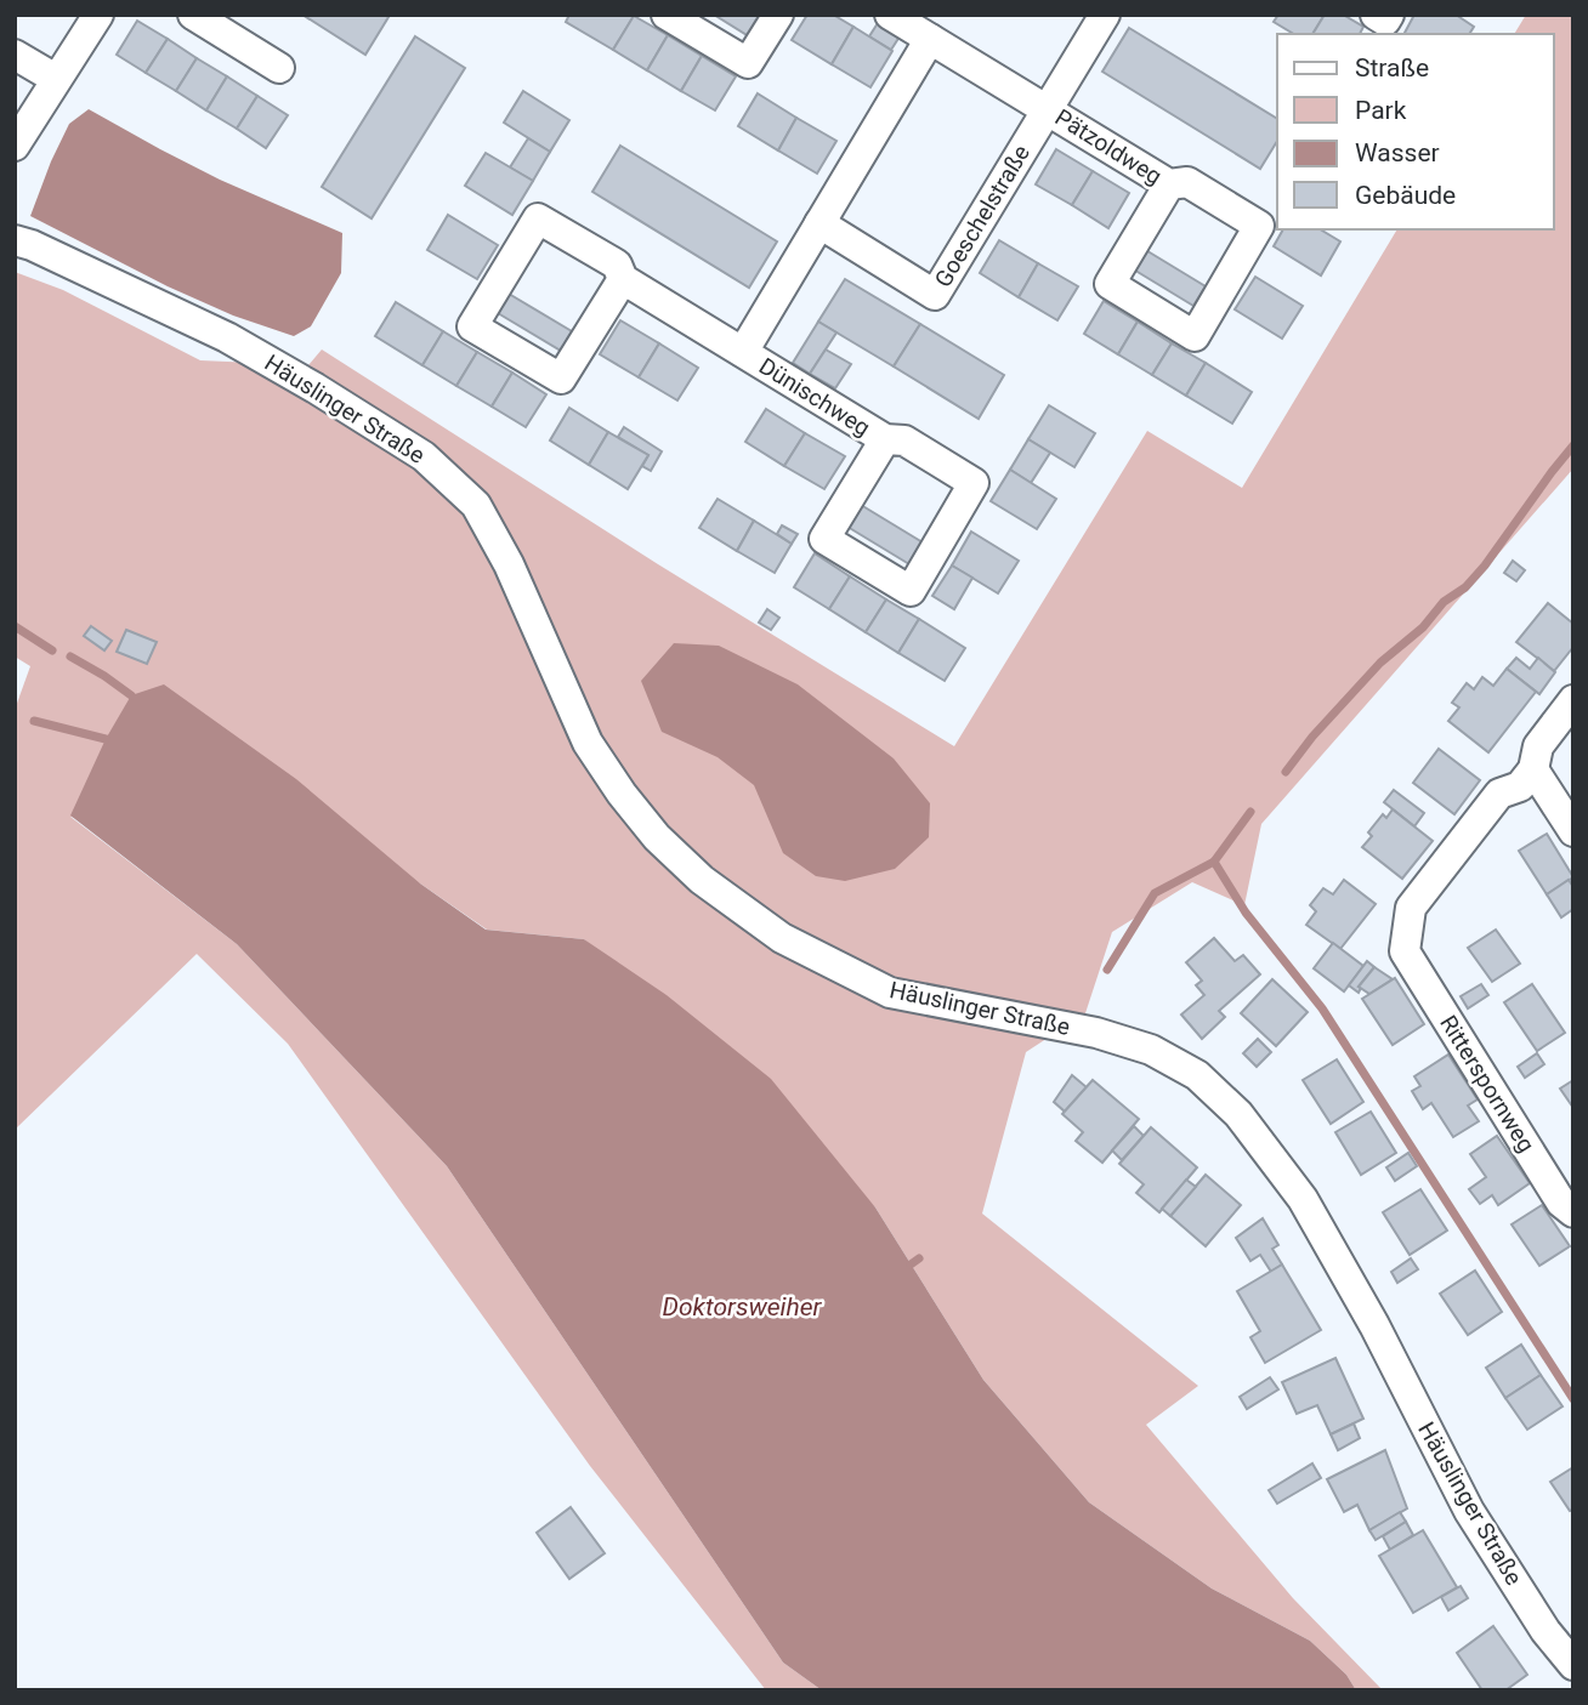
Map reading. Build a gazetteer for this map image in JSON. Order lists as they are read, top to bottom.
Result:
{
  "streets": {
    "street": [
      "Pätzoldweg",
      "Goeschelstraße",
      "Dünischweg",
      "Häuslinger Straße",
      "Ritterspornweg"
    ]
  },
  "crossings": [
    ["Pätzoldweg", "Goeschelstraße"]
  ],
  "water": ["Doktorsweiher"],
  "legend": [
    "Straße",
    "Park",
    "Wasser",
    "Gebäude"
  ]
}
